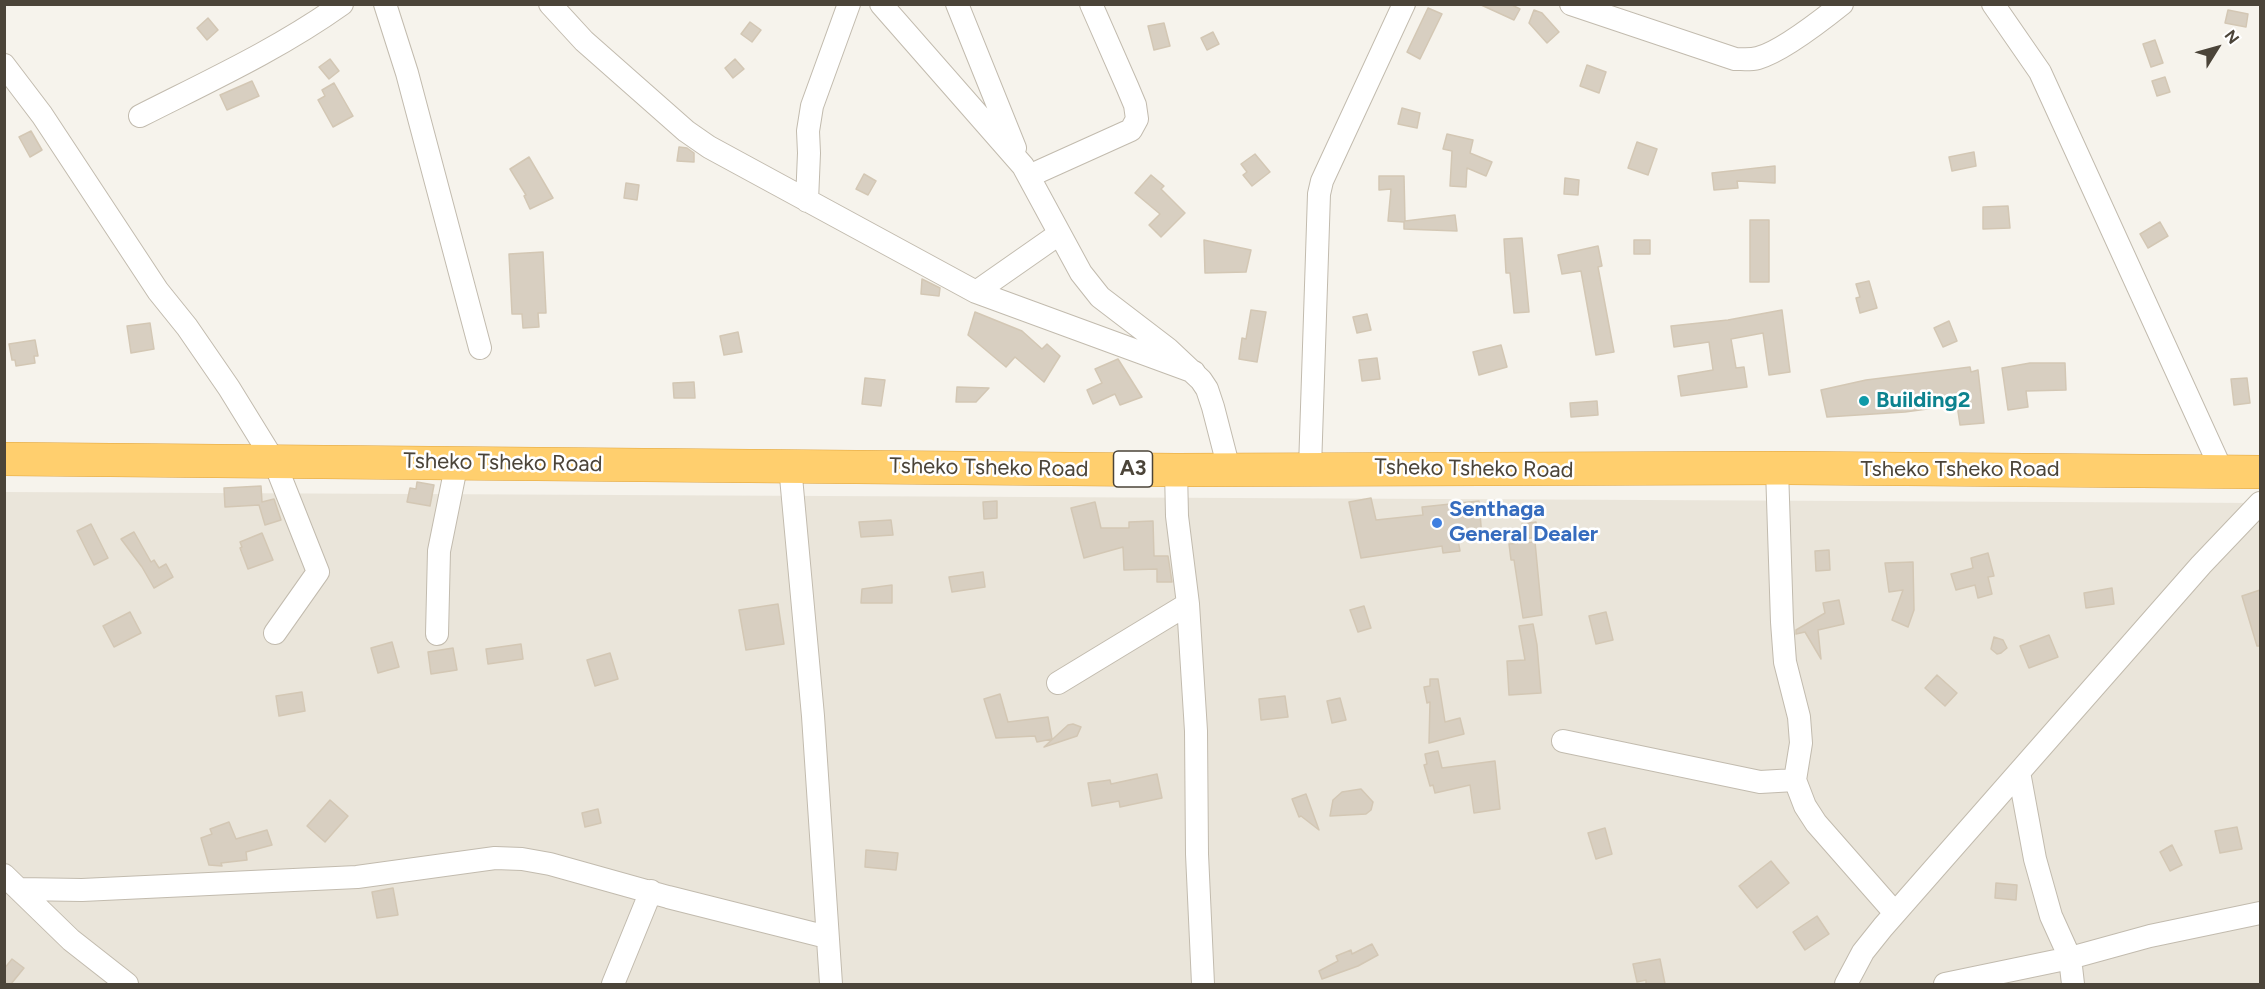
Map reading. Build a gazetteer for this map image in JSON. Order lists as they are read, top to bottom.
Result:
{
  "streets": {
    "highway": ["Tsheko Tsheko Road", "A3"]
  },
  "places": ["Building2", "Senthaga General Dealer"],
  "north": "top right"
}
